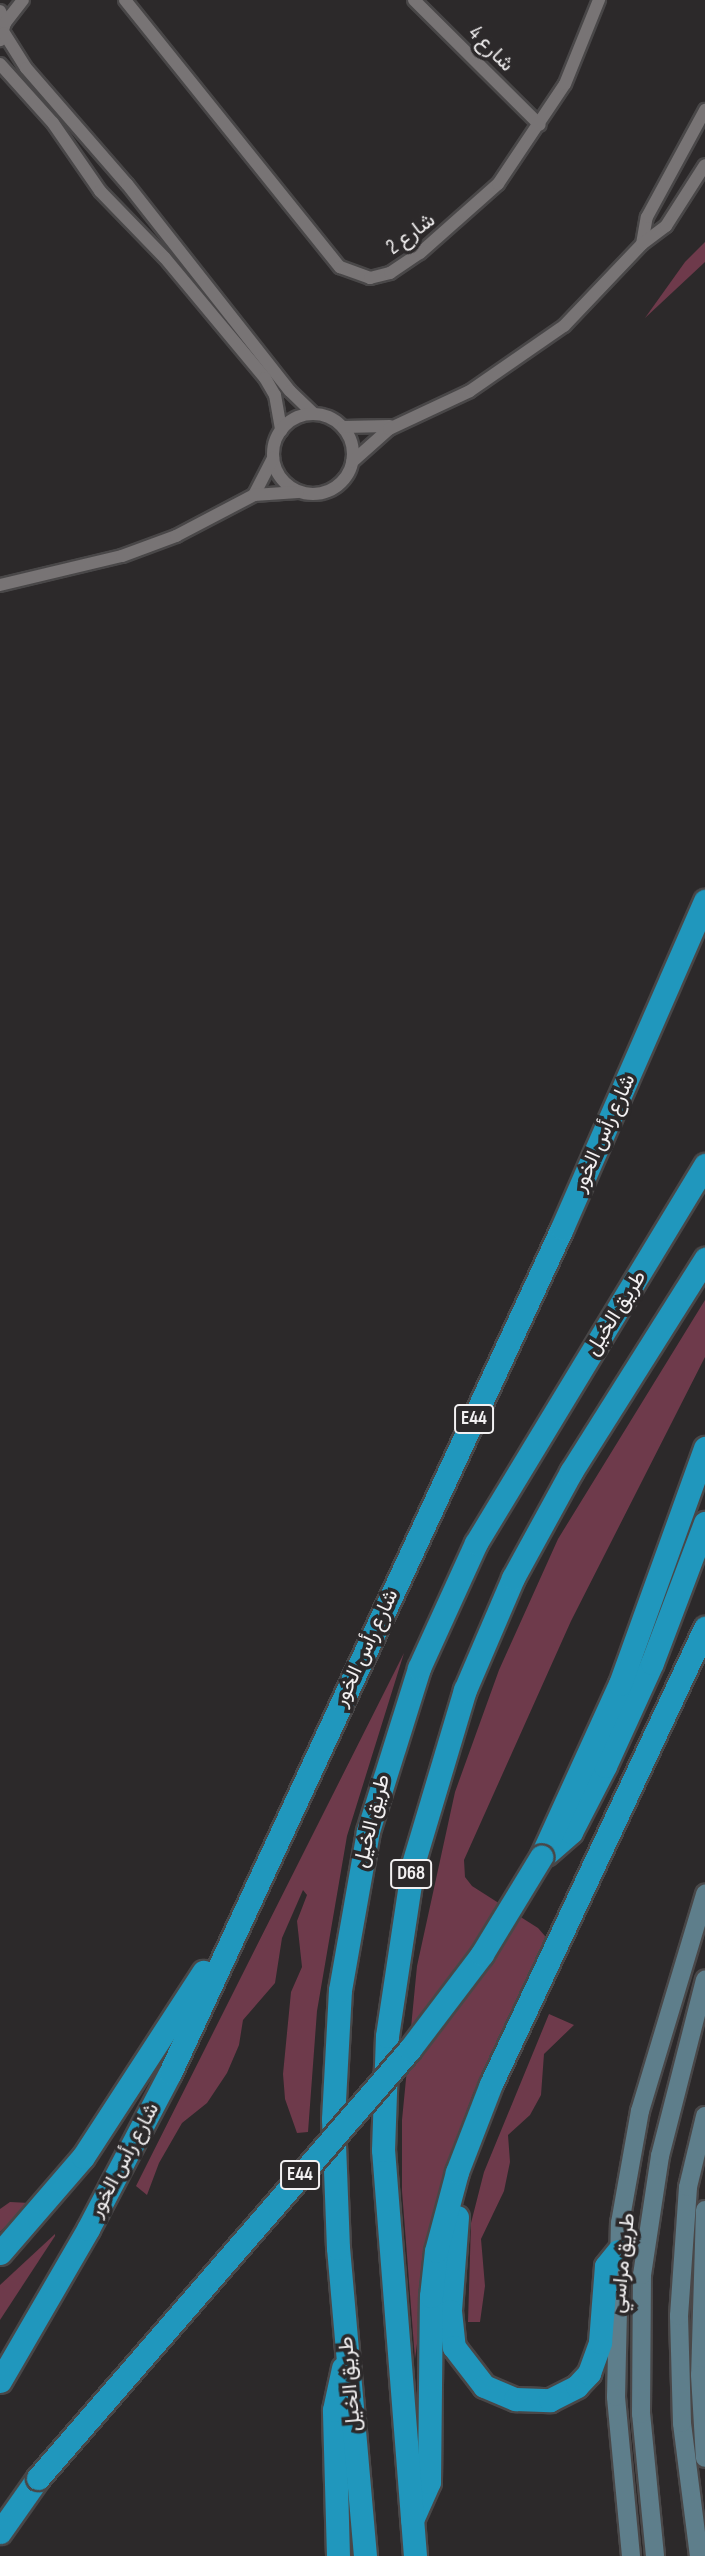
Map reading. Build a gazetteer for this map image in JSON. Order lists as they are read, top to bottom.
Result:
{
  "streets": {
    "highway": [
      "شارع رأس الخور",
      "طريق الخيل",
      "E44",
      "D68"
    ],
    "street": ["شارع 4", "شارع 2", "طريق مراسي"]
  },
  "crossings": [
    ["شارع 4", "شارع 2"]
  ]
}
